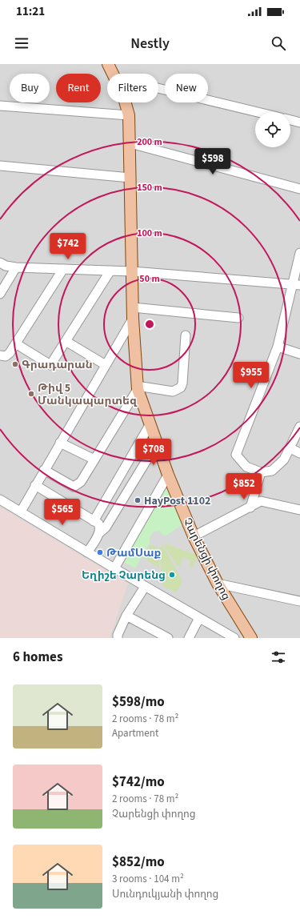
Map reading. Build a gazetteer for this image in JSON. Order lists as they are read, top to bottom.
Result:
{
  "streets": {
    "main road": ["Չարենցի փողոց"]
  },
  "places": [
    "Գրադարան",
    "Թիվ 5 Մանկապարտեզ",
    "HayPost 1102",
    "ԹամՍաք",
    "Եղիշե Չարենց"
  ],
  "page": {
    "status": "11:21",
    "header": "Nestly",
    "chip": [
      "Buy",
      "Rent",
      "Filters",
      "New"
    ],
    "price": [
      "$598",
      "$742",
      "$955",
      "$708",
      "$852",
      "$565"
    ],
    "heading": "6 homes",
    "list": [
      {
        "name": "$598/mo",
        "note": "2 rooms · 78 m² · Apartment"
      },
      {
        "name": "$742/mo",
        "note": "2 rooms · 78 m² · Չարենցի փողոց"
      },
      {
        "name": "$852/mo",
        "note": "3 rooms · 104 m² · Սունդուկյանի փողոց"
      }
    ]
  },
  "rings": [
    "200 m",
    "150 m",
    "100 m",
    "50 m"
  ]
}
